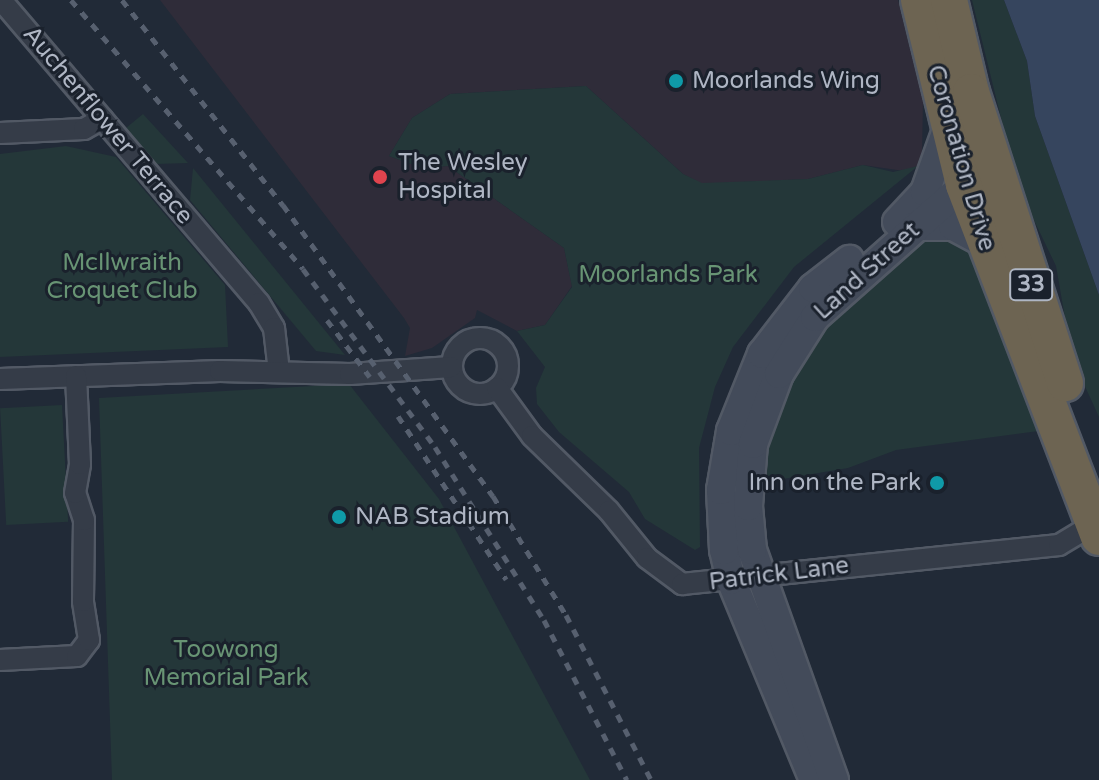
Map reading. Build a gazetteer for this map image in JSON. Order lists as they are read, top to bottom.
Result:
{
  "streets": {
    "highway": ["Coronation Drive", "33"],
    "main road": ["Land Street"],
    "street": ["Auchenflower Terrace", "Patrick Lane"]
  },
  "crossings": [
    ["Coronation Drive", "Land Street"],
    ["Coronation Drive", "Patrick Lane"],
    ["Land Street", "Patrick Lane"]
  ],
  "parks": ["McIlwraith Croquet Club", "Moorlands Park", "Toowong Memorial Park"],
  "places": [
    "Moorlands Wing",
    "The Wesley Hospital",
    "Inn on the Park",
    "NAB Stadium"
  ]
}
